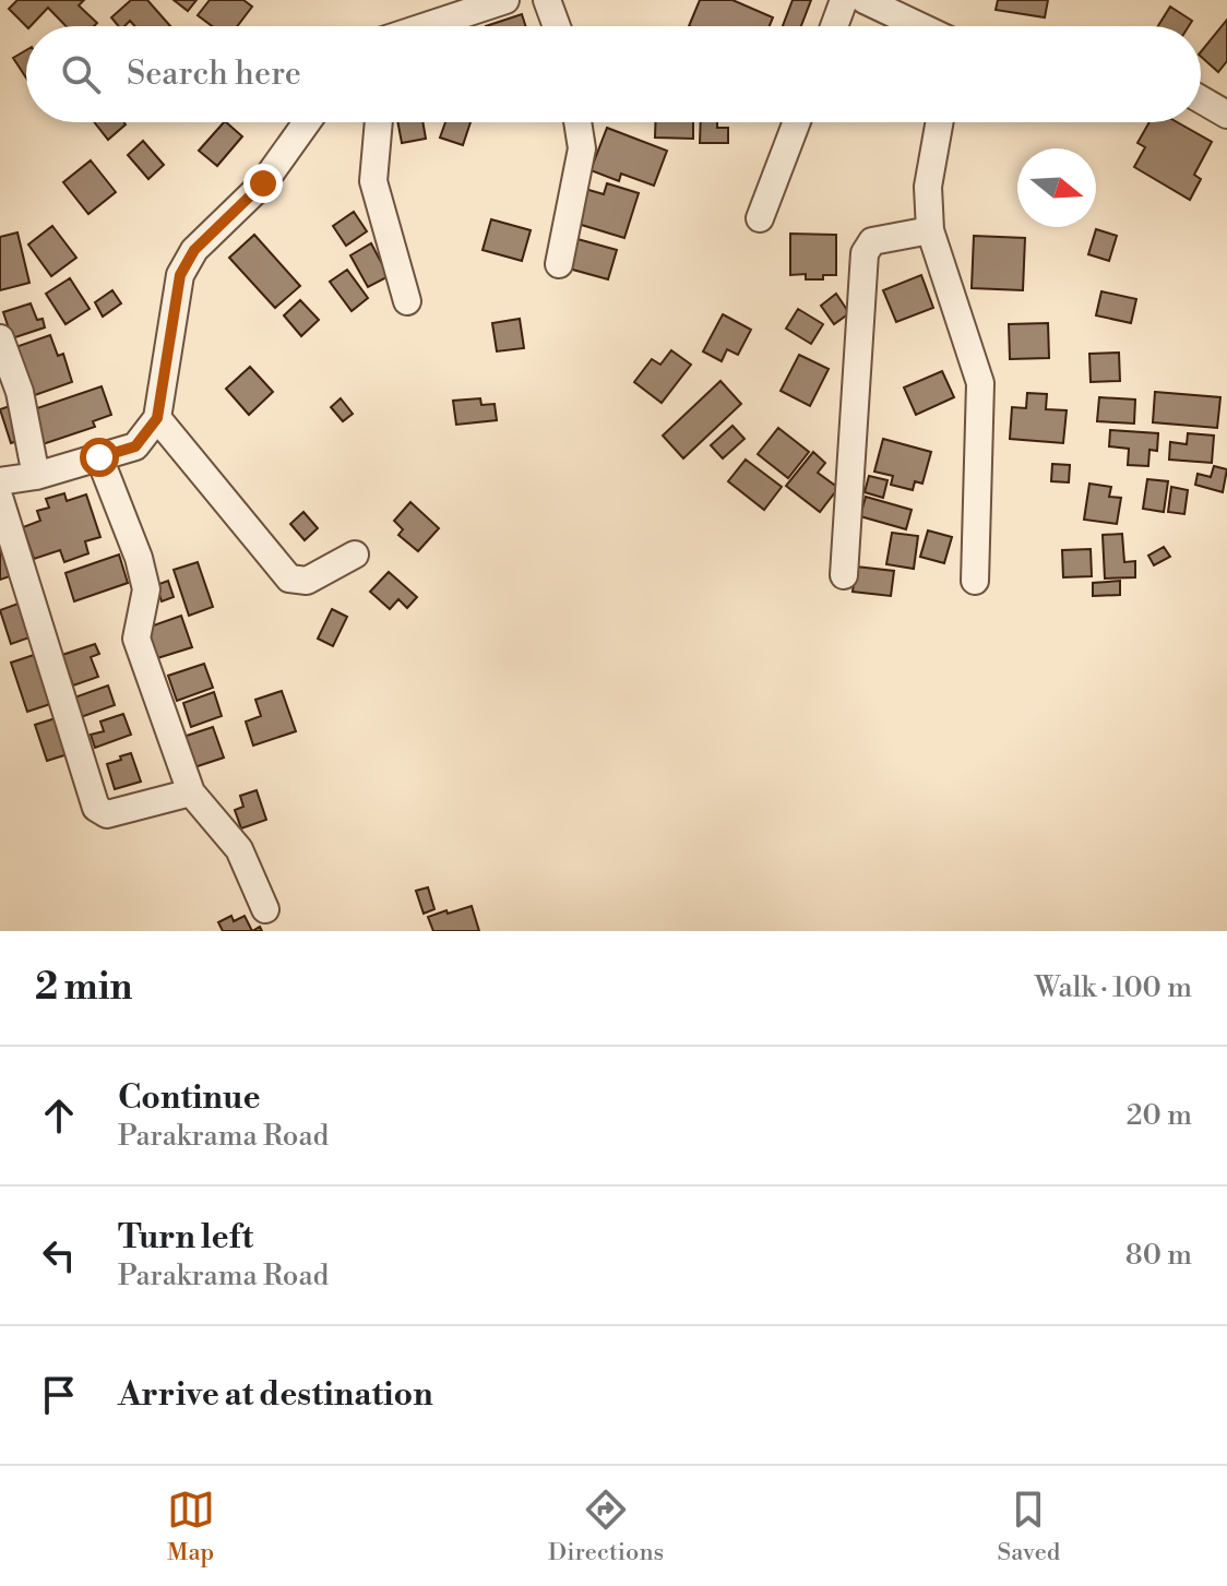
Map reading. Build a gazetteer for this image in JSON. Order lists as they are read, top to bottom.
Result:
{
  "north": "right",
  "page": {
    "search": "Search here",
    "heading": ["2 min", "Walk · 100 m"],
    "list": [
      ["Continue", "Parakrama Road", "20 m"],
      ["Turn left", "Parakrama Road", "80 m"],
      "Arrive at destination"
    ],
    "nav": ["Map", "Directions", "Saved"]
  }
}
